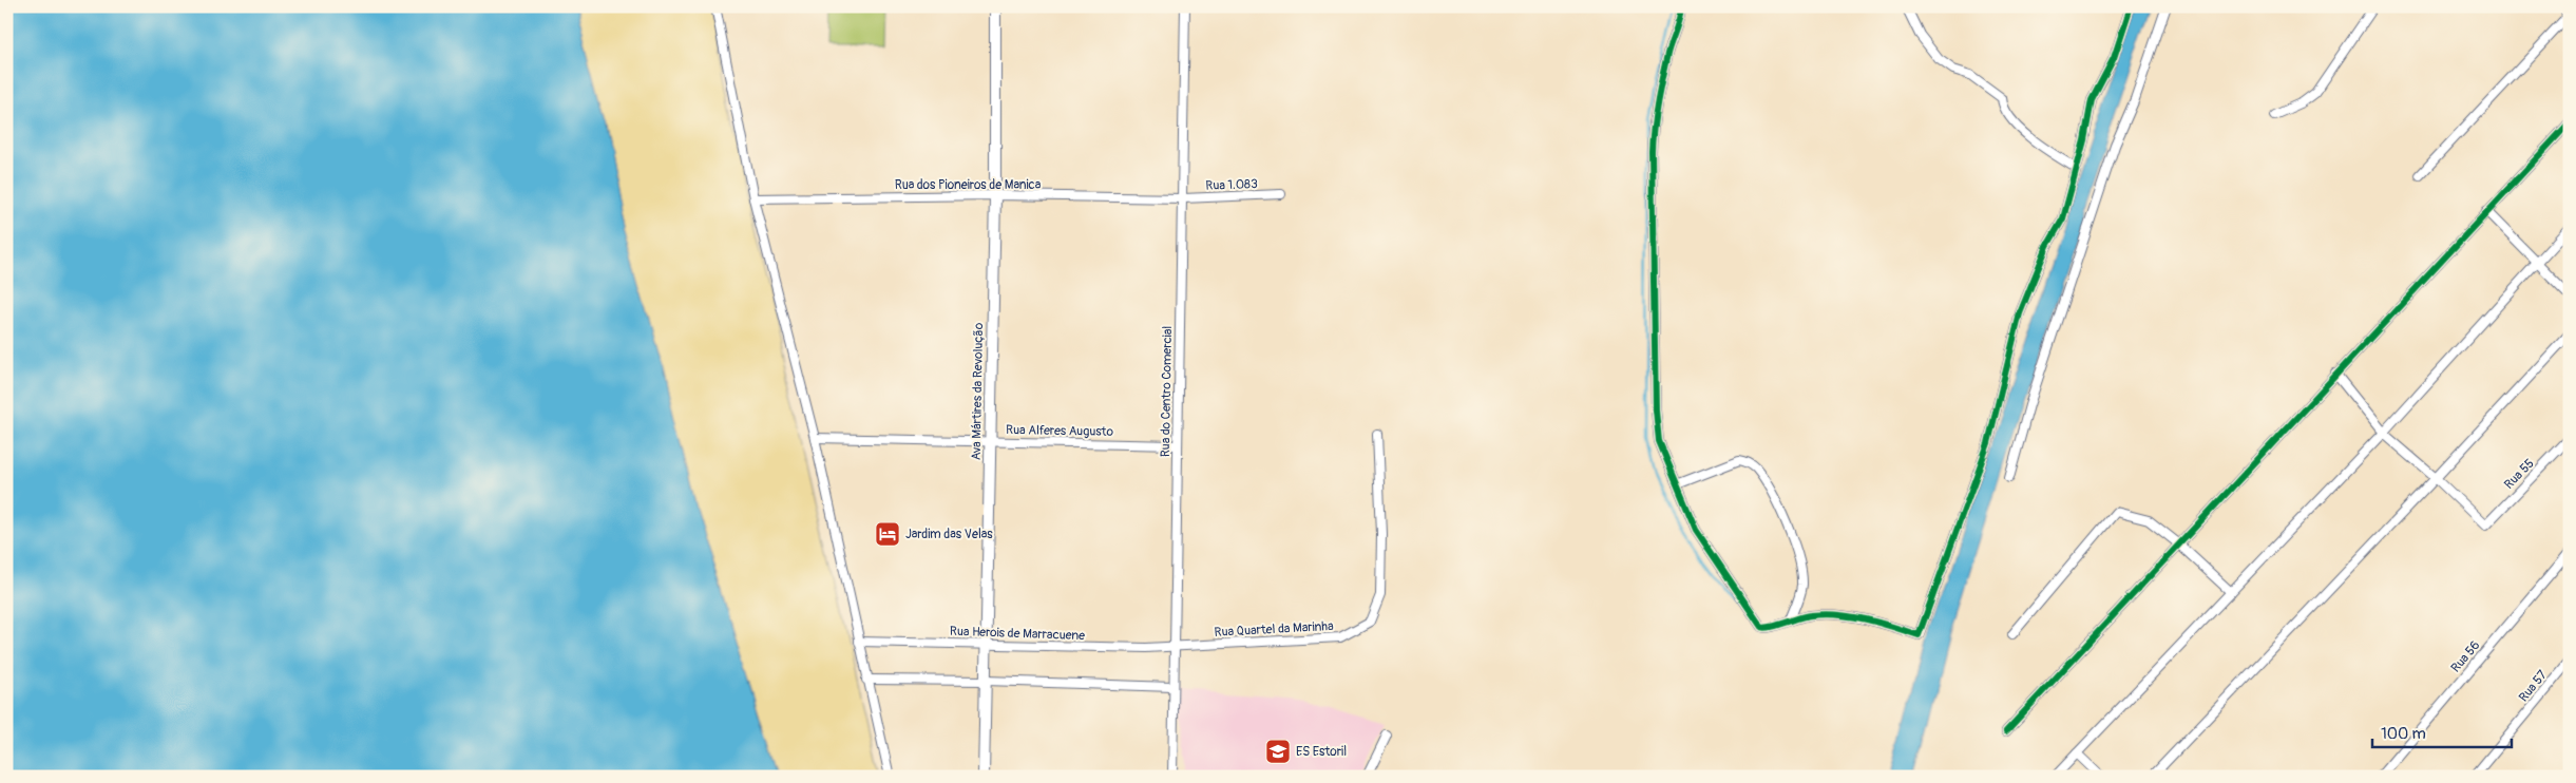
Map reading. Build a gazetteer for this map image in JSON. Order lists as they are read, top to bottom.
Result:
{
  "streets": {
    "street": [
      "Rua dos Pioneiros de Manica",
      "Rua 1.083",
      "Ava Mártires da Revolução",
      "Rua do Centro Comercial",
      "Rua Alferes Augusto",
      "Rua 55",
      "Rua Quartel da Marinha",
      "Rua Herois de Marracuene",
      "Rua 56",
      "Rua 57"
    ]
  },
  "crossings": [
    ["Rua dos Pioneiros de Manica", "Rua 1.083"],
    ["Rua dos Pioneiros de Manica", "Ava Mártires da Revolução"],
    ["Rua dos Pioneiros de Manica", "Rua do Centro Comercial"],
    ["Rua 1.083", "Rua do Centro Comercial"],
    ["Ava Mártires da Revolução", "Rua Alferes Augusto"],
    ["Ava Mártires da Revolução", "Rua Herois de Marracuene"],
    ["Rua do Centro Comercial", "Rua Alferes Augusto"],
    ["Rua do Centro Comercial", "Rua Quartel da Marinha"],
    ["Rua do Centro Comercial", "Rua Herois de Marracuene"],
    ["Rua Quartel da Marinha", "Rua Herois de Marracuene"]
  ],
  "places": {
    "hotel": ["Jardim das Velas"],
    "school or university": ["ES Estoril"]
  },
  "scale_bar": "100 m"
}
